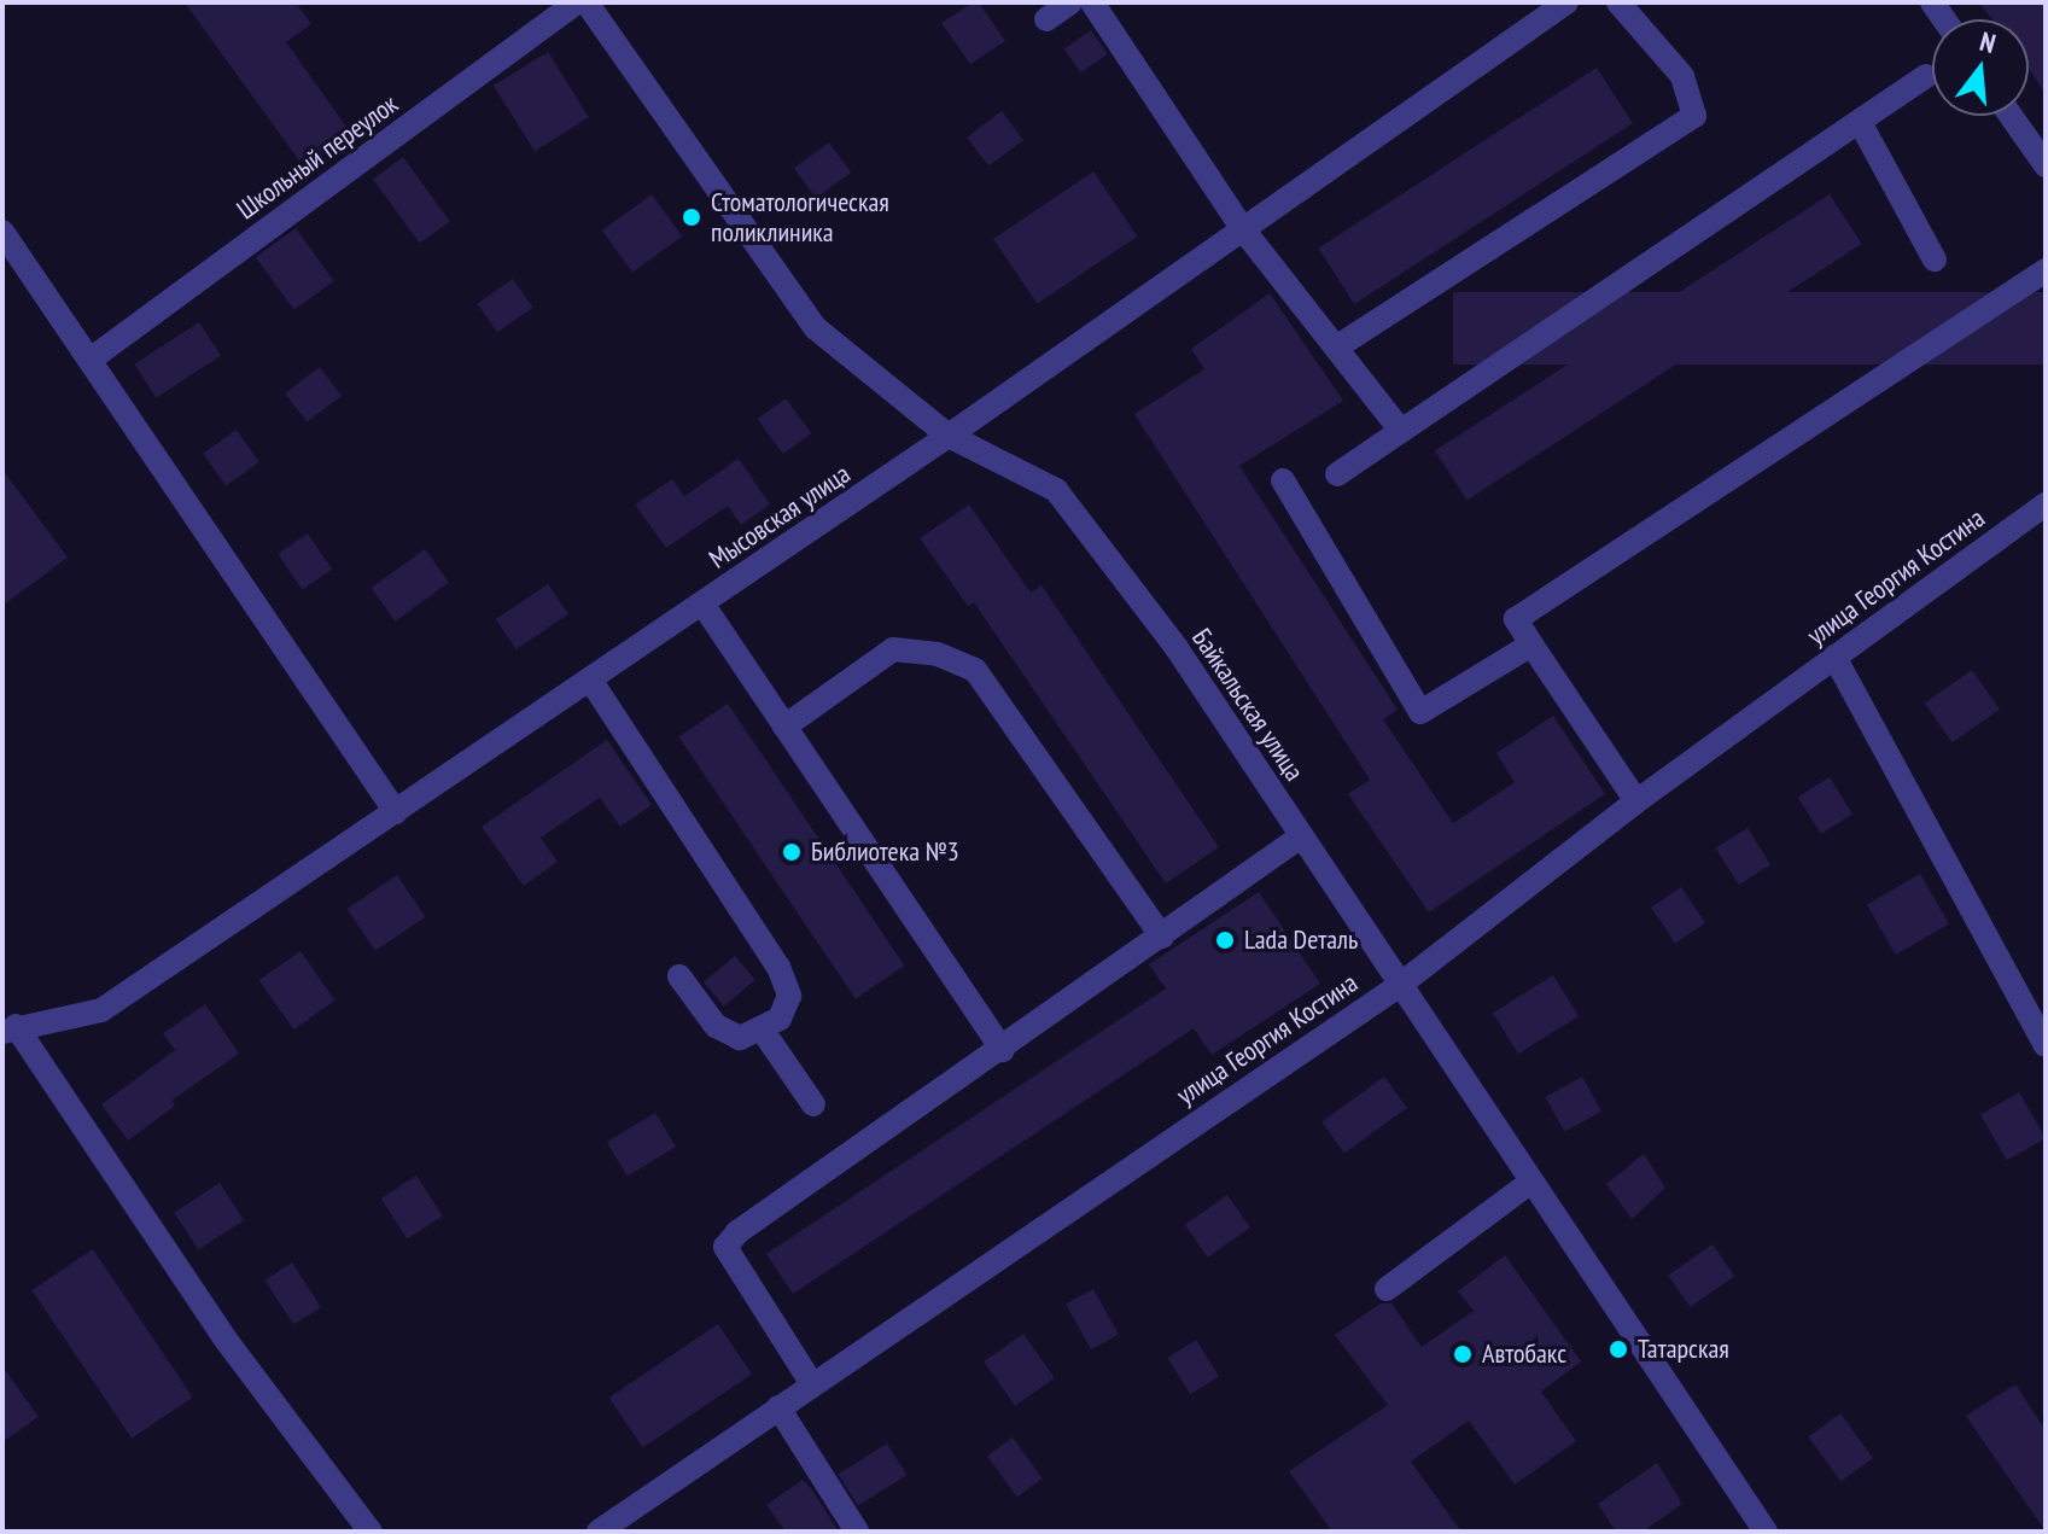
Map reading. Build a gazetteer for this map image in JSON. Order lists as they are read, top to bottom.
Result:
{
  "streets": {
    "street": [
      "Школьный переулок",
      "Мысовская улица",
      "улица Георгия Костина",
      "Байкальская улица"
    ]
  },
  "crossings": [
    ["Мысовская улица", "Байкальская улица"],
    ["улица Георгия Костина", "Байкальская улица"]
  ],
  "places": [
    "Стоматологическая поликлиника",
    "Библиотека №3",
    "Lada Dеталь",
    "Татарская",
    "Автобакс"
  ],
  "north": "top"
}
